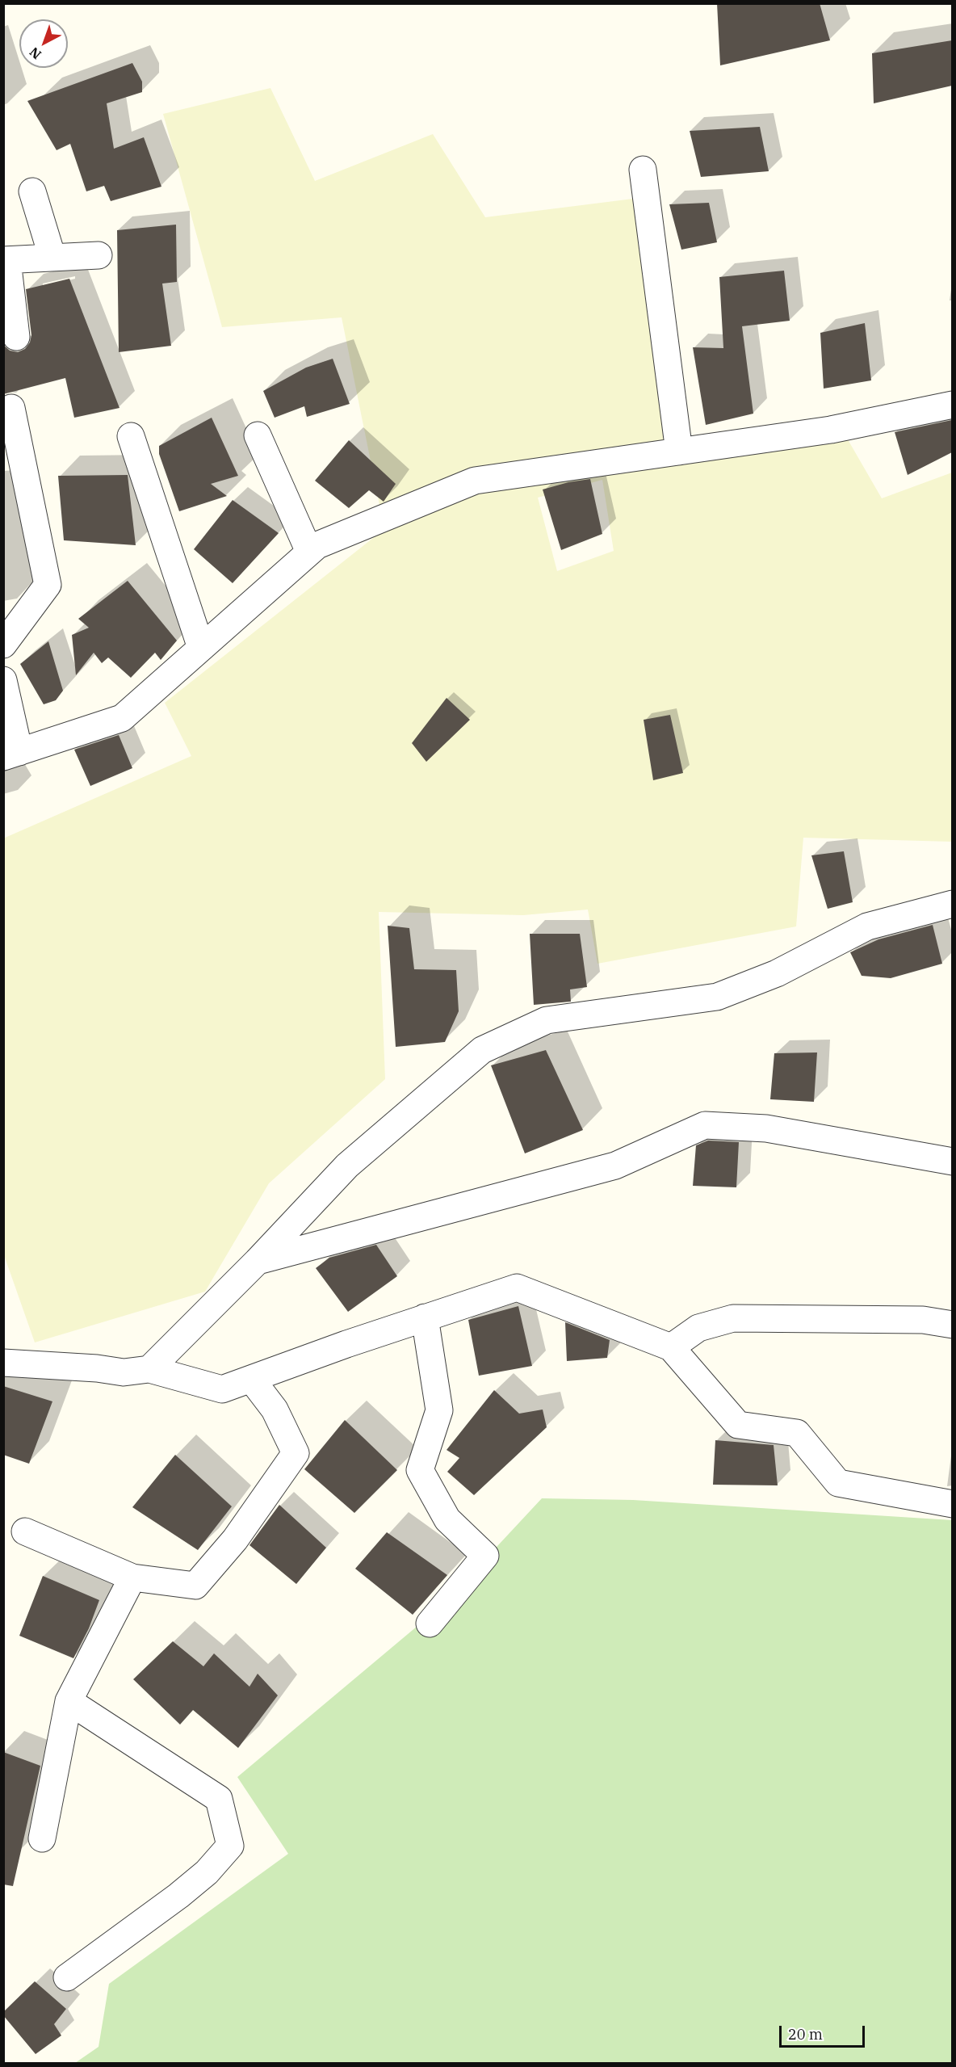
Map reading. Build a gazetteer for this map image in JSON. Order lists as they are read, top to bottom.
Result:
{
  "scale_bar": "20 m",
  "north": "bottom left"
}
